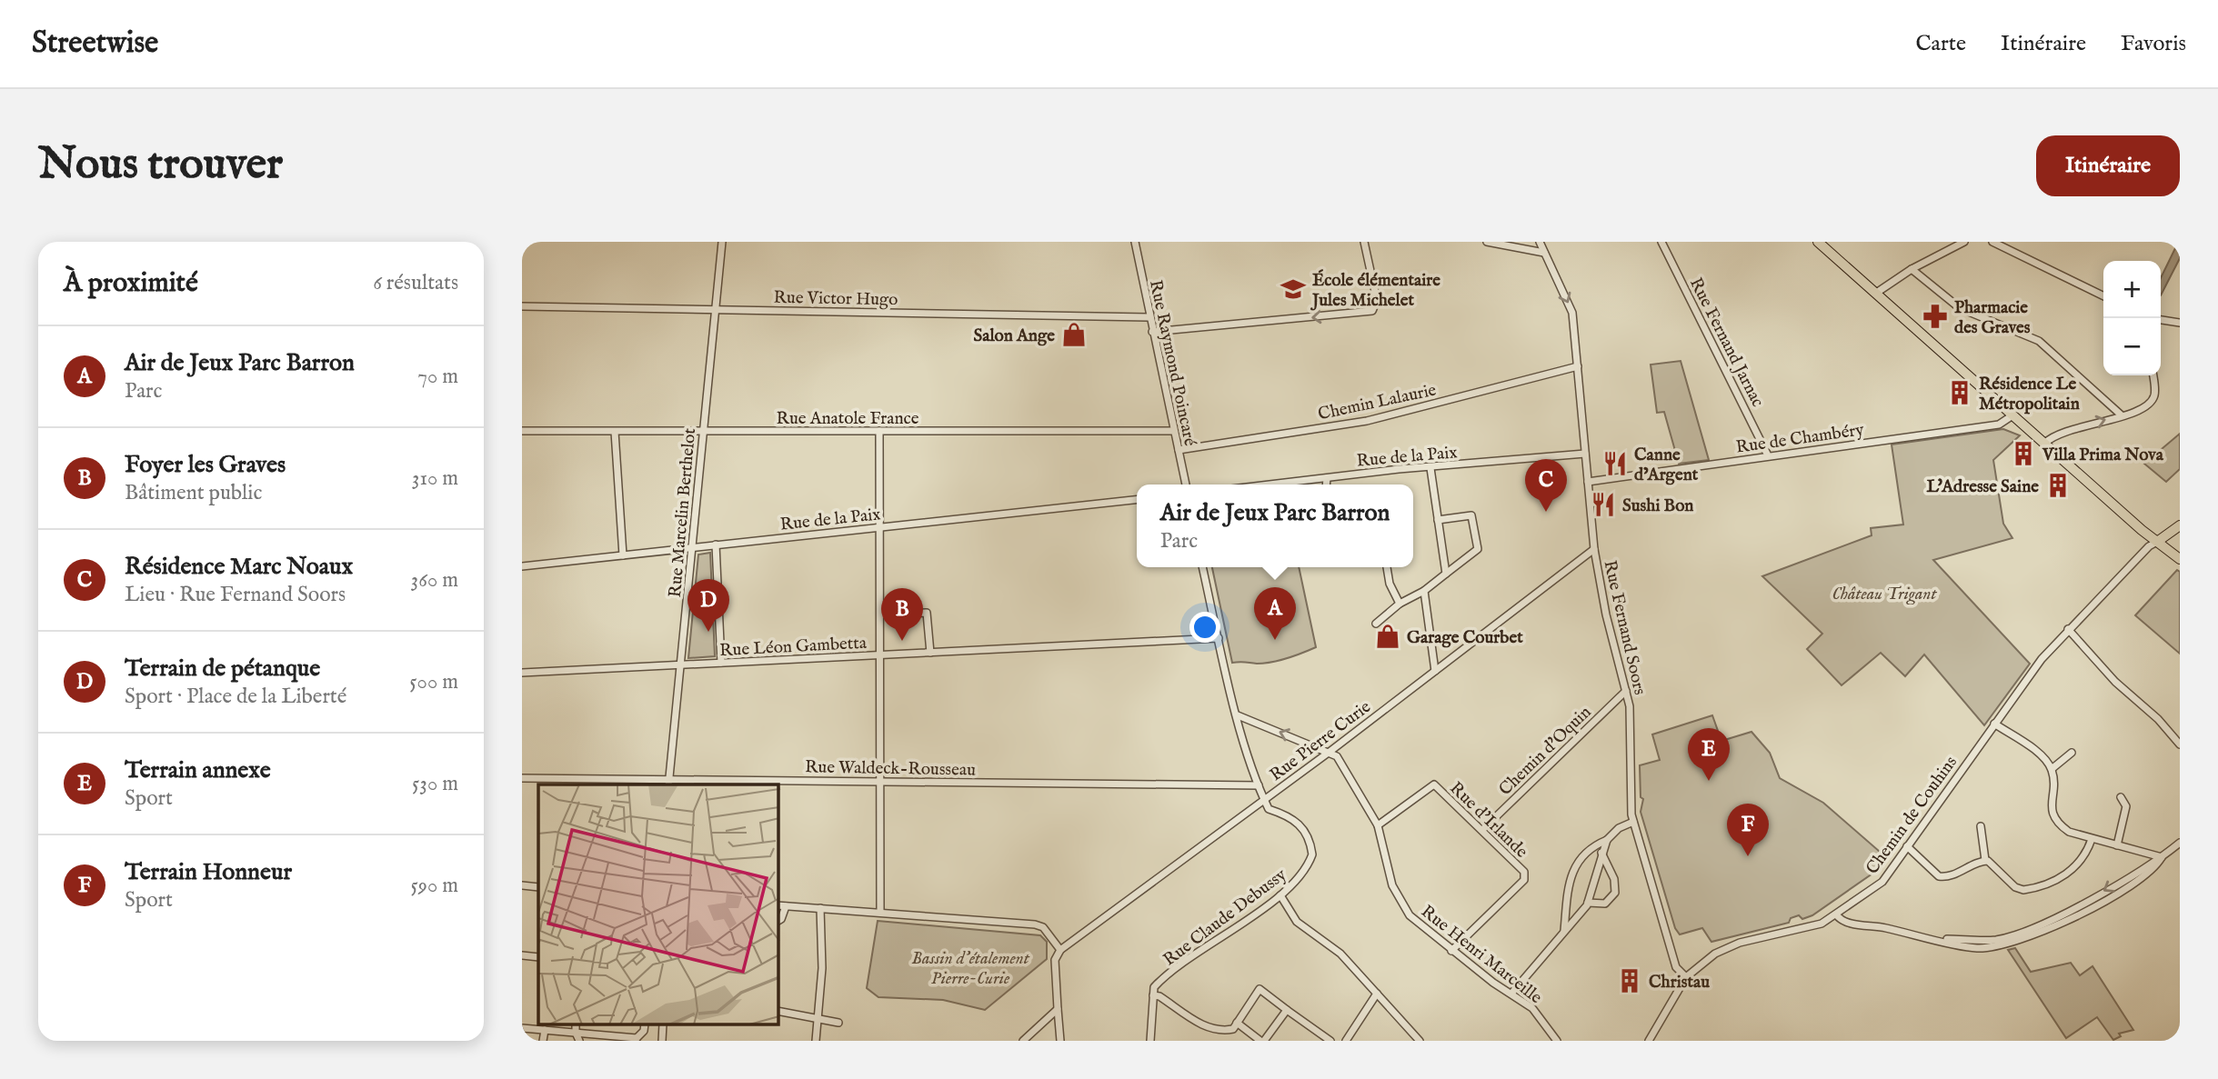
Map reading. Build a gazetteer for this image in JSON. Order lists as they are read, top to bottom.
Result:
{
  "streets": {
    "street": [
      "Rue Victor Hugo",
      "Rue Fernand Jarnac",
      "Rue Raymond Poincaré",
      "Chemin Lalaurie",
      "Rue Anatole France",
      "Rue de Chambéry",
      "Rue de la Paix",
      "Rue Marcelin Berthelot",
      "Rue Fernand Soors",
      "Rue Léon Gambetta",
      "Rue Pierre Curie",
      "Chemin d'Oquin",
      "Rue Waldeck-Rousseau",
      "Chemin de Couhins",
      "Rue d'Irlande",
      "Rue Claude Debussy",
      "Rue Henri Marceille"
    ]
  },
  "crossings": [
    ["Rue Victor Hugo", "Rue Raymond Poincaré"],
    ["Rue Victor Hugo", "Rue Marcelin Berthelot"],
    ["Rue Fernand Jarnac", "Rue de Chambéry"],
    ["Rue Raymond Poincaré", "Chemin Lalaurie"],
    ["Rue Raymond Poincaré", "Rue Anatole France"],
    ["Chemin Lalaurie", "Rue Fernand Soors"],
    ["Rue Anatole France", "Rue Marcelin Berthelot"],
    ["Rue de Chambéry", "Rue Fernand Soors"],
    ["Rue de la Paix", "Rue Marcelin Berthelot"],
    ["Rue de la Paix", "Rue Fernand Soors"],
    ["Rue Marcelin Berthelot", "Rue Léon Gambetta"],
    ["Rue Marcelin Berthelot", "Rue Waldeck-Rousseau"],
    ["Rue Fernand Soors", "Rue Pierre Curie"],
    ["Rue Fernand Soors", "Chemin d'Oquin"],
    ["Rue Fernand Soors", "Chemin de Couhins"],
    ["Rue Pierre Curie", "Rue Claude Debussy"],
    ["Rue Pierre Curie", "Rue Henri Marceille"],
    ["Chemin d'Oquin", "Rue d'Irlande"],
    ["Rue d'Irlande", "Rue Henri Marceille"]
  ],
  "parks": ["Château Trigant", "Bassin d'étalement Pierre-Curie"],
  "places": {
    "school or university": ["École élémentaire Jules Michelet"],
    "pharmacy": ["Pharmacie des Graves"],
    "shop": ["Salon Ange", "Garage Courbet"],
    "building": [
      "Résidence Le Métropolitain",
      "Villa Prima Nova",
      "L'Adresse Saine",
      "Christau"
    ],
    "restaurant": ["Canne d’Argent", "Sushi Bon"]
  },
  "page": {
    "header": "Streetwise",
    "nav": ["Carte", "Itinéraire", "Favoris"],
    "buttons": "Itinéraire",
    "title": "Nous trouver",
    "heading": ["À proximité", "6 résultats"],
    "map_buttons": ["+", "−"],
    "list": [
      {
        "mark": "A",
        "name": "Air de Jeux Parc Barron",
        "note": "Parc",
        "value": "70 m"
      },
      {
        "mark": "B",
        "name": "Foyer les Graves",
        "note": "Bâtiment public",
        "value": "310 m"
      },
      {
        "mark": "C",
        "name": "Résidence Marc Noaux",
        "note": "Lieu · Rue Fernand Soors",
        "value": "360 m"
      },
      {
        "mark": "D",
        "name": "Terrain de pétanque",
        "note": "Sport · Place de la Liberté",
        "value": "500 m"
      },
      {
        "mark": "E",
        "name": "Terrain annexe",
        "note": "Sport",
        "value": "530 m"
      },
      {
        "mark": "F",
        "name": "Terrain Honneur",
        "note": "Sport",
        "value": "590 m"
      }
    ],
    "pins": [
      "C",
      "D",
      "A",
      "B",
      "E",
      "F"
    ],
    "popup": ["Air de Jeux Parc Barron", "Parc"]
  }
}
